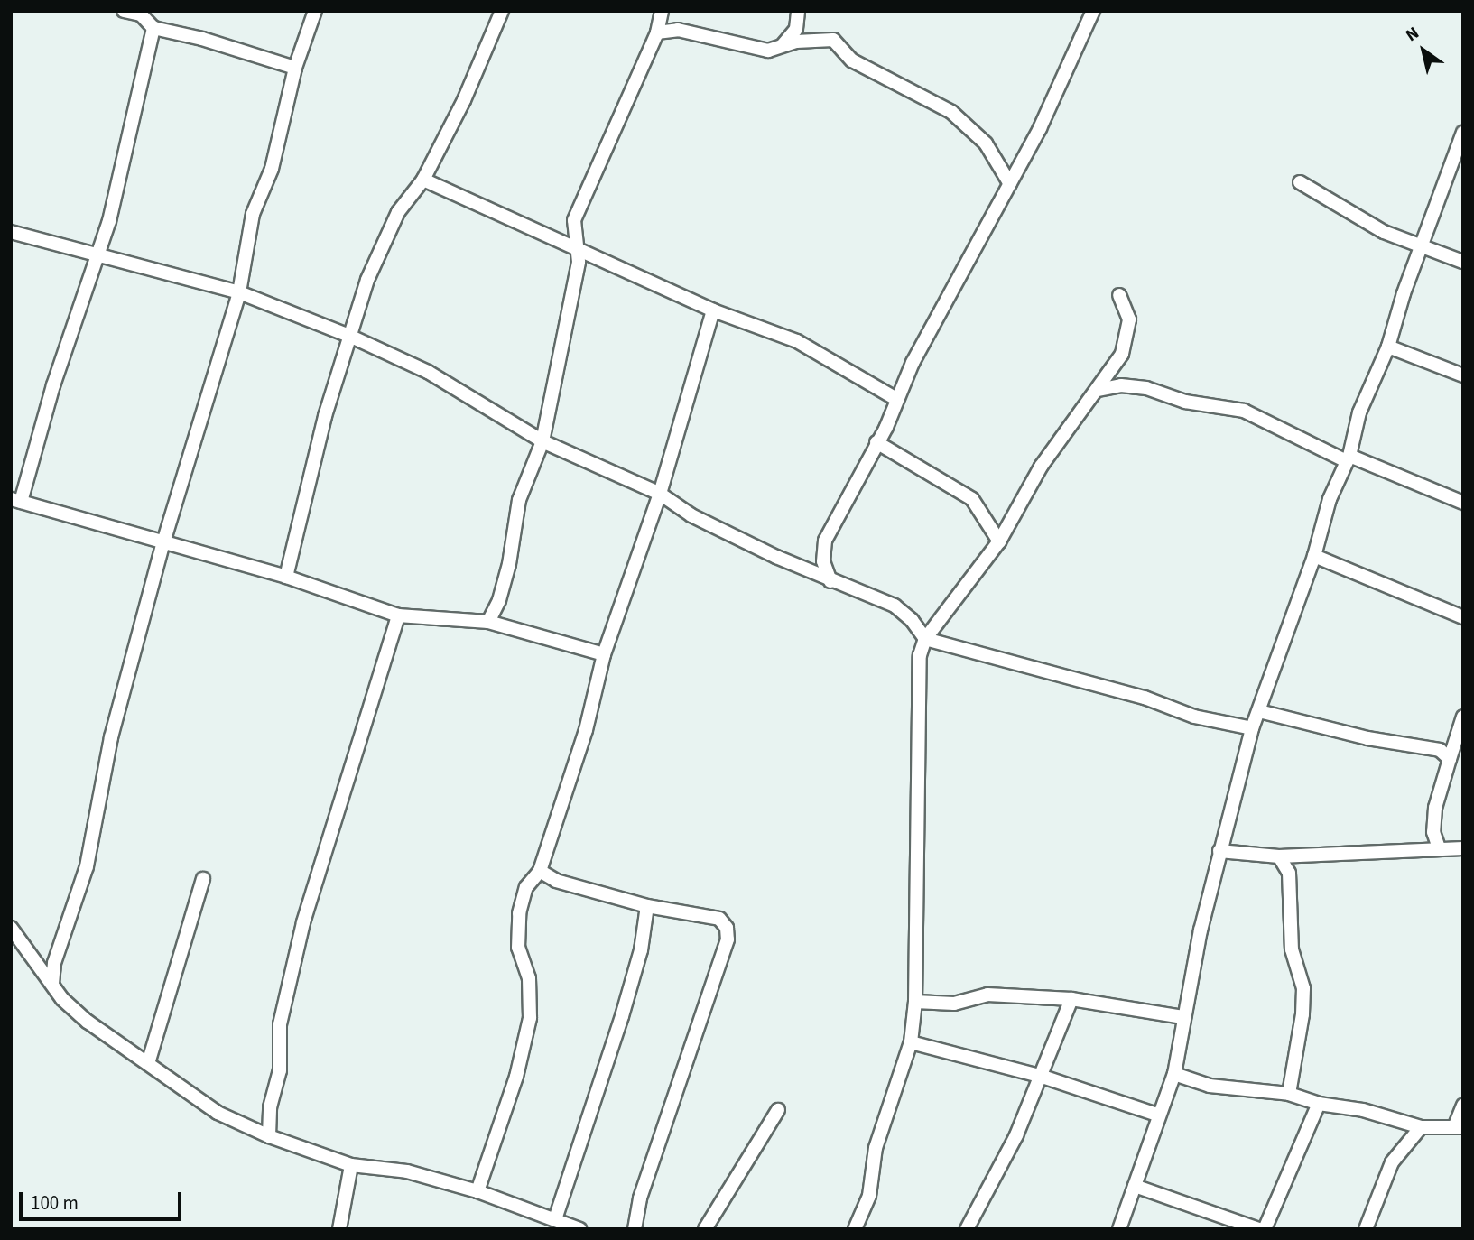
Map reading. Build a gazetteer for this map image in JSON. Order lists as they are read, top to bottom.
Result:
{
  "scale_bar": "100 m",
  "north": "top left"
}
